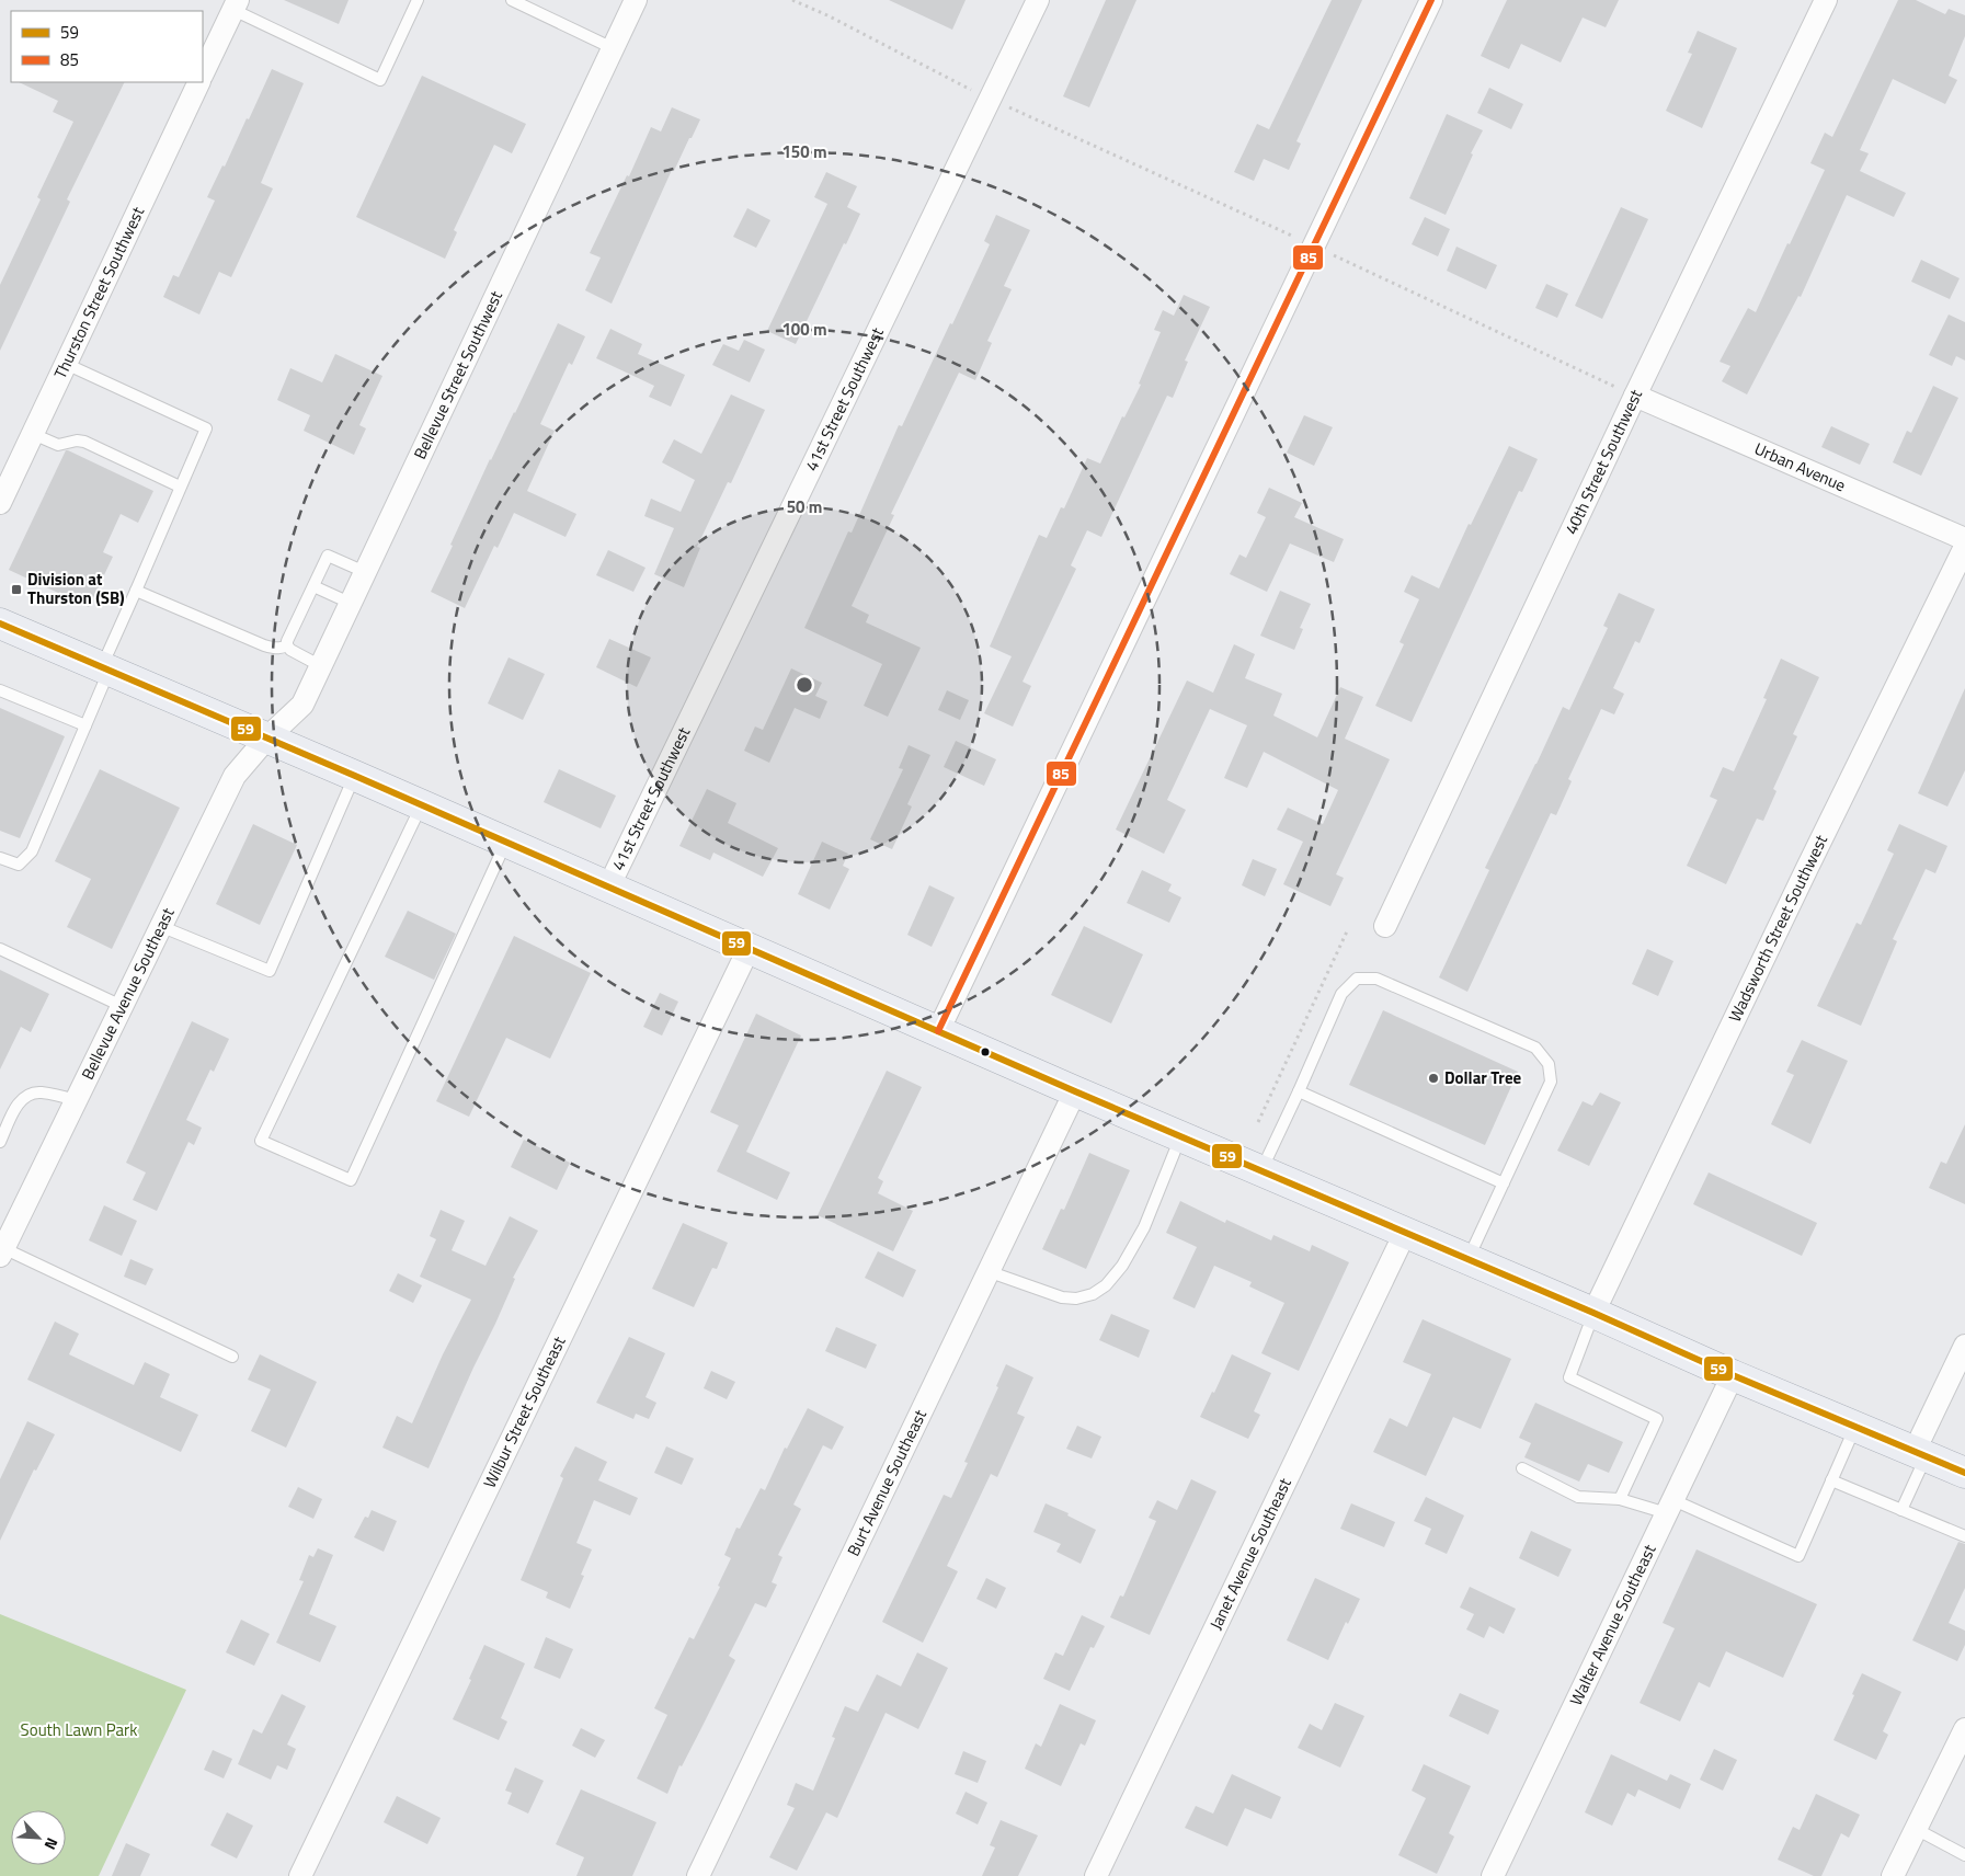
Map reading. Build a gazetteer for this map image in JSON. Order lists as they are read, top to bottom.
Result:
{
  "streets": {
    "street": [
      "Thurston Street Southwest",
      "Bellevue Street Southwest",
      "41st Street Southwest",
      "40th Street Southwest",
      "Urban Avenue",
      "Wadsworth Street Southwest",
      "Bellevue Avenue Southeast",
      "Wilbur Street Southeast",
      "Burt Avenue Southeast",
      "Janet Avenue Southeast",
      "Walter Avenue Southeast"
    ]
  },
  "crossings": [
    ["Bellevue Street Southwest", "Bellevue Avenue Southeast"],
    ["40th Street Southwest", "Urban Avenue"]
  ],
  "parks": ["South Lawn Park"],
  "places": {
    "transit": ["Division at Thurston (SB)"],
    "other": ["Dollar Tree"]
  },
  "lines": ["transit line 85", "transit line 59"],
  "legend": ["59", "85"],
  "north": "bottom right",
  "rings": ["150 m", "100 m", "50 m"]
}
